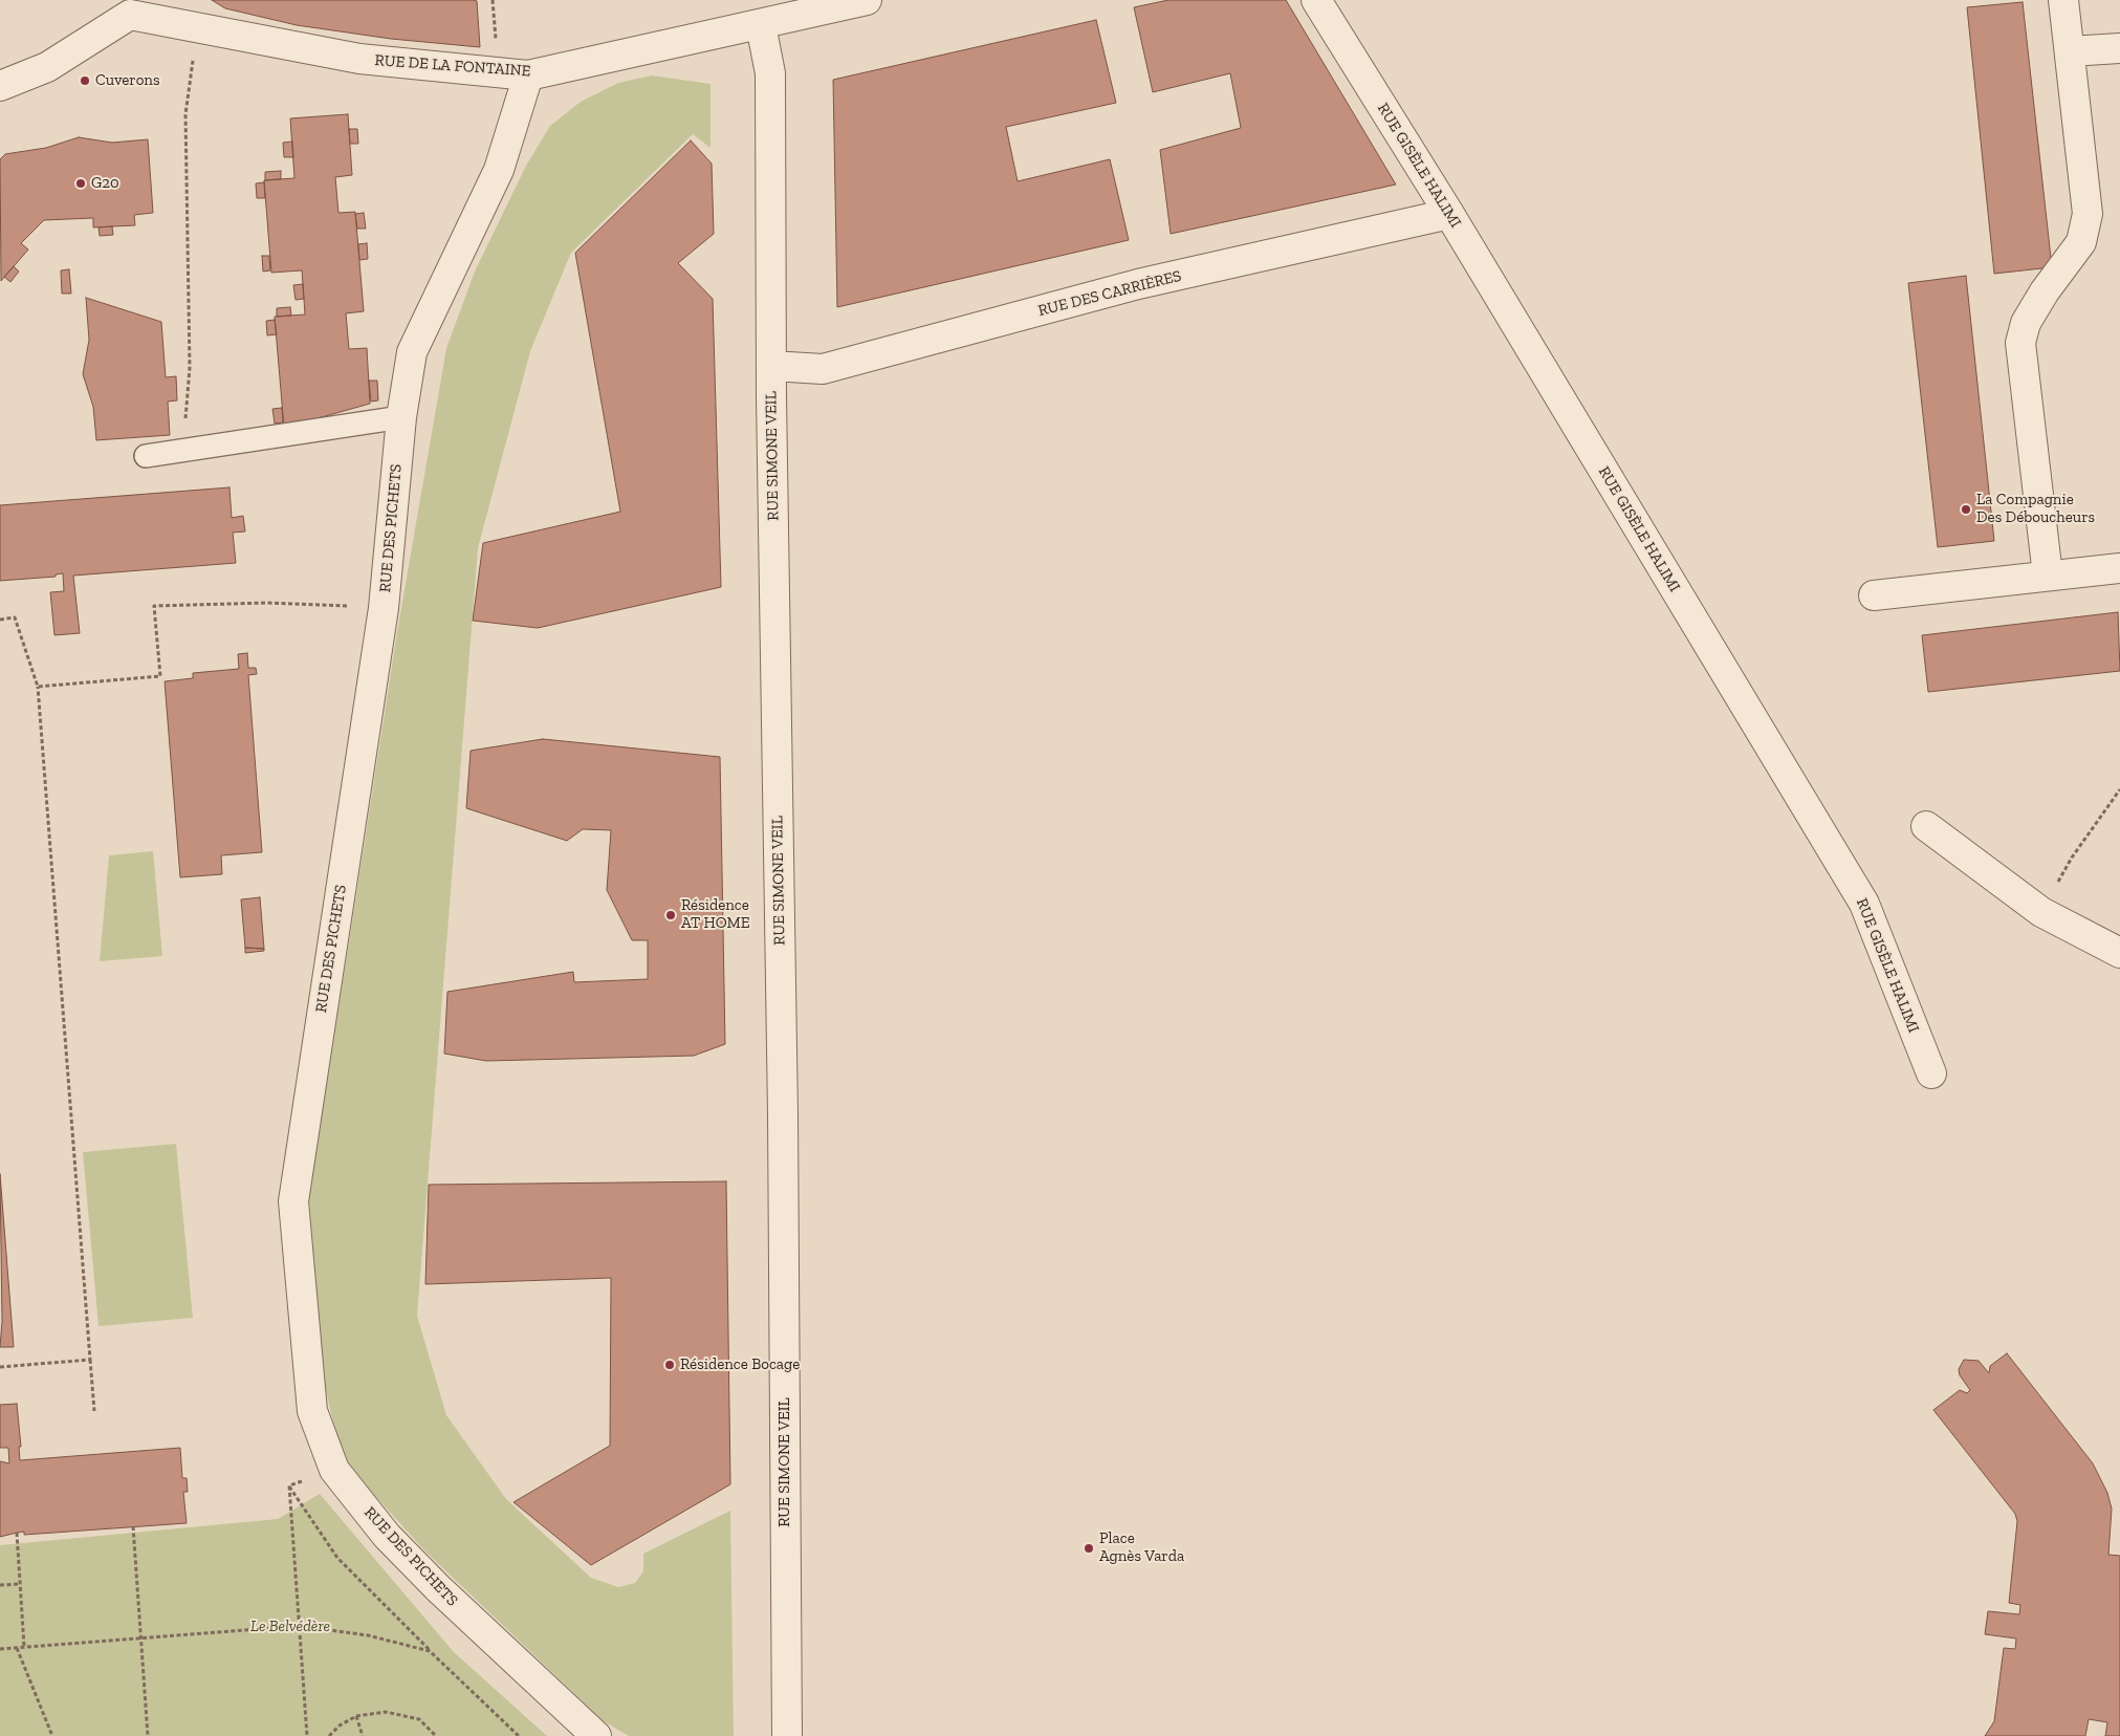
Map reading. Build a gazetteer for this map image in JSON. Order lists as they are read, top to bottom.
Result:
{
  "streets": {
    "street": [
      "RUE DE LA FONTAINE",
      "RUE GISÈLE HALIMI",
      "RUE DES CARRIÈRES",
      "RUE SIMONE VEIL",
      "RUE DES PICHETS"
    ]
  },
  "crossings": [
    ["RUE DE LA FONTAINE", "RUE SIMONE VEIL"],
    ["RUE DE LA FONTAINE", "RUE DES PICHETS"],
    ["RUE GISÈLE HALIMI", "RUE DES CARRIÈRES"],
    ["RUE DES CARRIÈRES", "RUE SIMONE VEIL"]
  ],
  "parks": ["Le Belvédère"],
  "places": [
    "Cuverons",
    "G20",
    "La Compagnie Des Déboucheurs",
    "Résidence AT HOME",
    "Résidence Bocage",
    "Place Agnès Varda"
  ]
}
